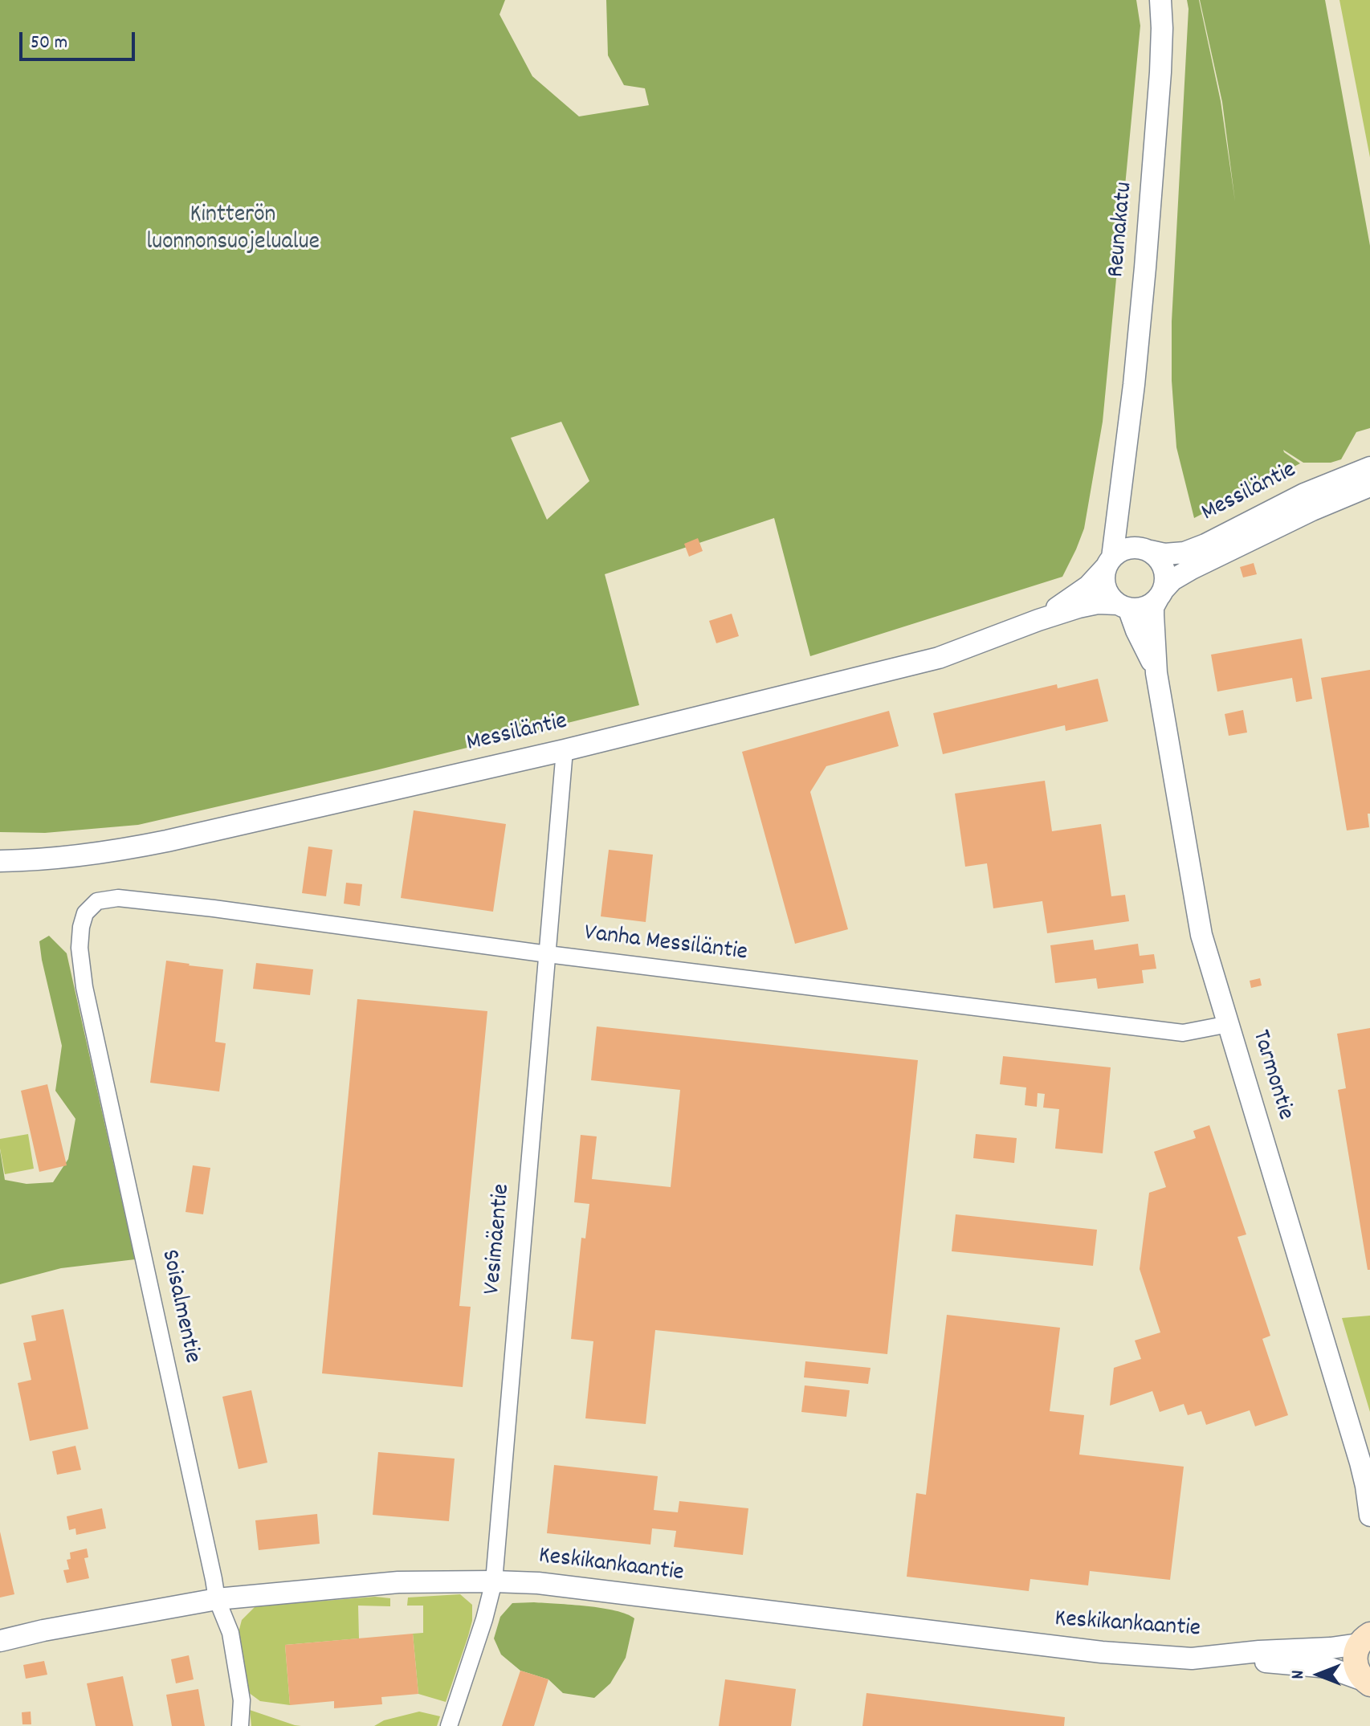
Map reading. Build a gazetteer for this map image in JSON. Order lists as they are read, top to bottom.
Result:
{
  "streets": {
    "street": [
      "Reunakatu",
      "Messiläntie",
      "Vanha Messiläntie",
      "Tarmontie",
      "Vesimäentie",
      "Soisalmentie",
      "Keskikankaantie"
    ]
  },
  "crossings": [
    ["Reunakatu", "Messiläntie"],
    ["Reunakatu", "Tarmontie"],
    ["Messiläntie", "Tarmontie"],
    ["Messiläntie", "Vesimäentie"],
    ["Vanha Messiläntie", "Tarmontie"],
    ["Vanha Messiläntie", "Vesimäentie"],
    ["Vanha Messiläntie", "Soisalmentie"],
    ["Vesimäentie", "Keskikankaantie"],
    ["Soisalmentie", "Keskikankaantie"]
  ],
  "parks": ["Kintterön luonnonsuojelualue"],
  "scale_bar": "50 m",
  "north": "left"
}
